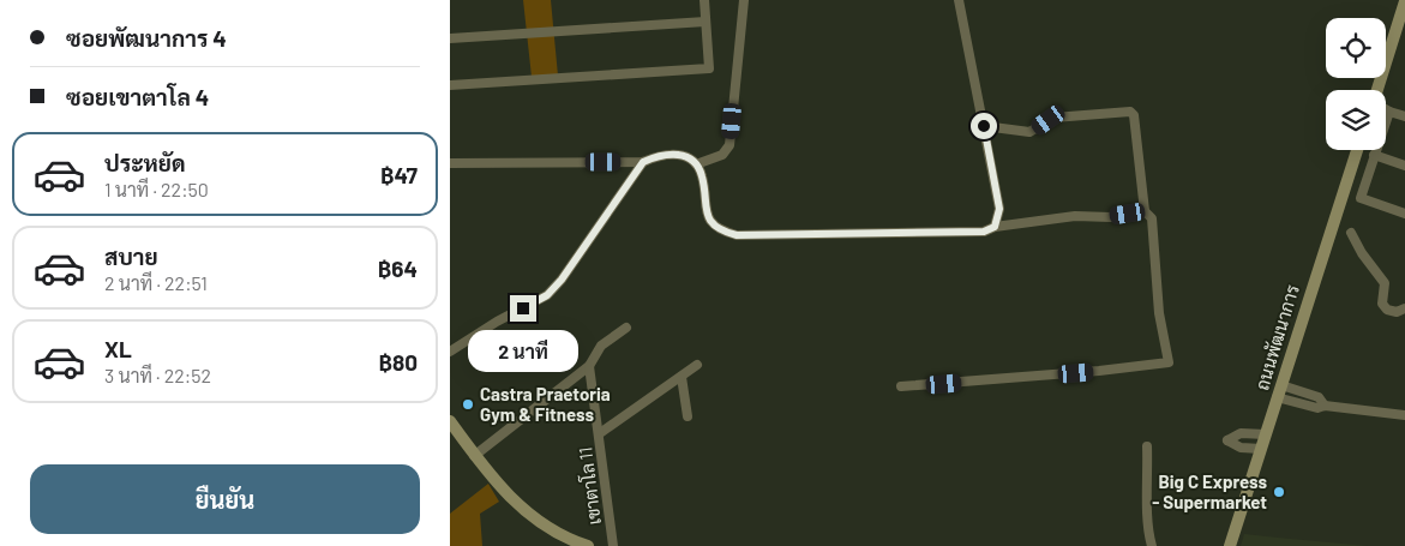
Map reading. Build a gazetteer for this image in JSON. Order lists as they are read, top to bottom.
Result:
{
  "streets": {
    "street": ["ถนนพัฒนาการ", "เขาตาโล 11"]
  },
  "places": ["Castra Praetoria Gym & Fitness", "Big C Express - Supermarket"],
  "page": {
    "banner": ["ซอยพัฒนาการ 4", "ซอยเขาตาโล 4"],
    "list": [
      {
        "name": "ประหยัด",
        "note": "1 นาที · 22:50",
        "value": "฿47"
      },
      {
        "name": "สบาย",
        "note": "2 นาที · 22:51",
        "value": "฿64"
      },
      {
        "name": "XL",
        "note": "3 นาที · 22:52",
        "value": "฿80"
      }
    ],
    "bubble": "2 นาที",
    "buttons": "ยืนยัน"
  }
}
